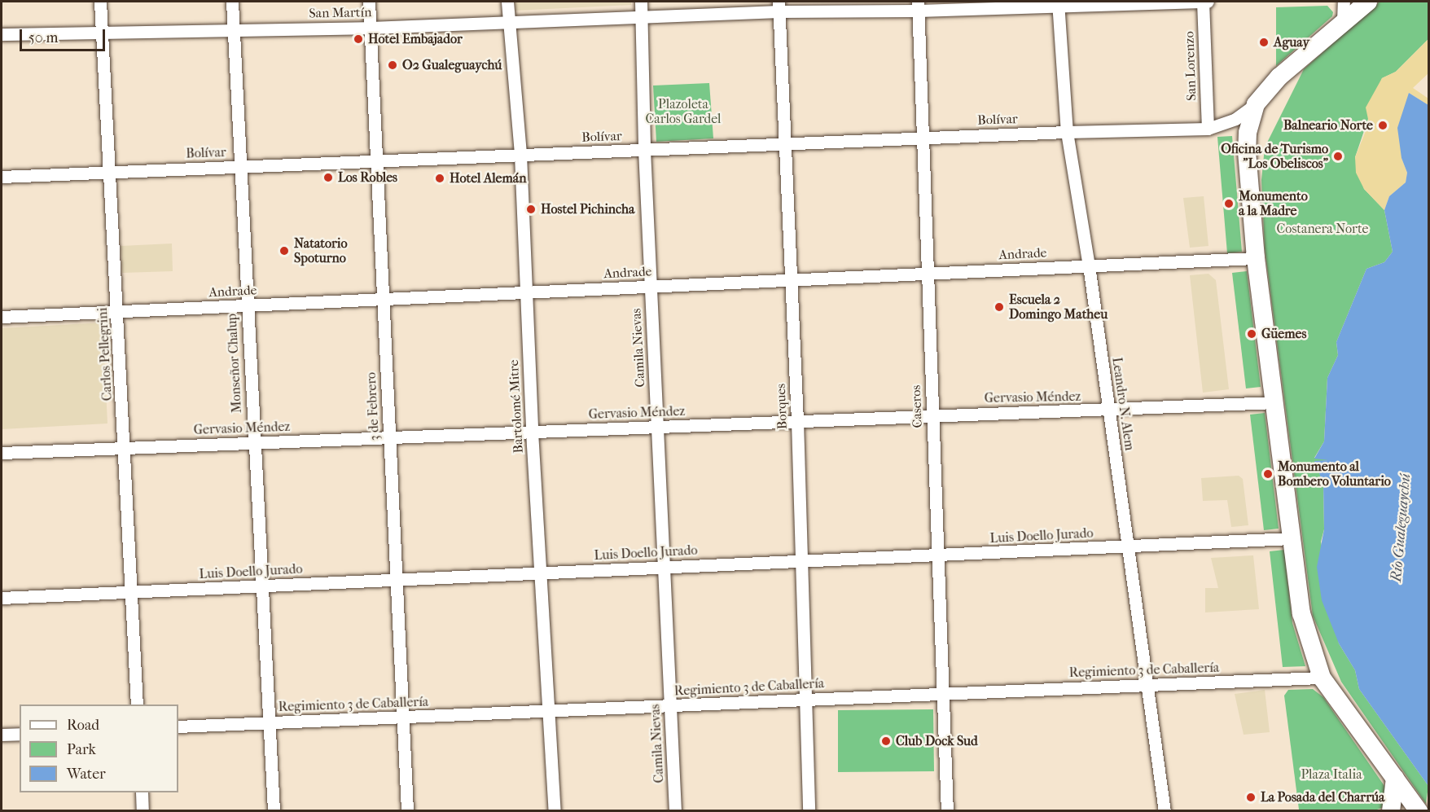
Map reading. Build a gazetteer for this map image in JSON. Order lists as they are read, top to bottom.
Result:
{
  "streets": {
    "street": [
      "San Martín",
      "San Lorenzo",
      "Bolívar",
      "Andrade",
      "Camila Nievas",
      "Carlos Pellegrini",
      "Monseñor Chalup",
      "Gervasio Méndez",
      "Leandro N. Alem",
      "3 de Febrero",
      "Bartolomé Mitre",
      "Borques",
      "Caseros",
      "Luis Doello Jurado",
      "Regimiento 3 de Caballería"
    ]
  },
  "crossings": [
    ["San Martín", "San Lorenzo"],
    ["San Martín", "Camila Nievas"],
    ["San Martín", "Carlos Pellegrini"],
    ["San Martín", "Monseñor Chalup"],
    ["San Martín", "Leandro N. Alem"],
    ["San Martín", "3 de Febrero"],
    ["San Martín", "Bartolomé Mitre"],
    ["San Martín", "Borques"],
    ["San Martín", "Caseros"],
    ["San Lorenzo", "Bolívar"],
    ["Bolívar", "Camila Nievas"],
    ["Bolívar", "Carlos Pellegrini"],
    ["Bolívar", "Monseñor Chalup"],
    ["Bolívar", "Leandro N. Alem"],
    ["Bolívar", "3 de Febrero"],
    ["Bolívar", "Bartolomé Mitre"],
    ["Bolívar", "Borques"],
    ["Bolívar", "Caseros"],
    ["Andrade", "Camila Nievas"],
    ["Andrade", "Carlos Pellegrini"],
    ["Andrade", "Monseñor Chalup"],
    ["Andrade", "Leandro N. Alem"],
    ["Andrade", "3 de Febrero"],
    ["Andrade", "Bartolomé Mitre"],
    ["Andrade", "Borques"],
    ["Andrade", "Caseros"],
    ["Camila Nievas", "Gervasio Méndez"],
    ["Camila Nievas", "Luis Doello Jurado"],
    ["Camila Nievas", "Regimiento 3 de Caballería"],
    ["Carlos Pellegrini", "Gervasio Méndez"],
    ["Carlos Pellegrini", "Luis Doello Jurado"],
    ["Monseñor Chalup", "Gervasio Méndez"],
    ["Monseñor Chalup", "Luis Doello Jurado"],
    ["Monseñor Chalup", "Regimiento 3 de Caballería"],
    ["Gervasio Méndez", "Leandro N. Alem"],
    ["Gervasio Méndez", "3 de Febrero"],
    ["Gervasio Méndez", "Bartolomé Mitre"],
    ["Gervasio Méndez", "Borques"],
    ["Gervasio Méndez", "Caseros"],
    ["Leandro N. Alem", "Luis Doello Jurado"],
    ["Leandro N. Alem", "Regimiento 3 de Caballería"],
    ["3 de Febrero", "Luis Doello Jurado"],
    ["3 de Febrero", "Regimiento 3 de Caballería"],
    ["Bartolomé Mitre", "Luis Doello Jurado"],
    ["Bartolomé Mitre", "Regimiento 3 de Caballería"],
    ["Borques", "Luis Doello Jurado"],
    ["Borques", "Regimiento 3 de Caballería"],
    ["Caseros", "Luis Doello Jurado"],
    ["Caseros", "Regimiento 3 de Caballería"]
  ],
  "water": ["Río Gualeguaychú"],
  "parks": ["Plazoleta Carlos Gardel", "Costanera Norte", "Plaza Italia"],
  "places": [
    "Hotel Embajador",
    "Aguay",
    "O2 Gualeguaychú",
    "Balneario Norte",
    "Oficina de Turismo \"Los Obeliscos\"",
    "Los Robles",
    "Hotel Alemán",
    "Monumento a la Madre",
    "Hostel Pichincha",
    "Natatorio Spoturno",
    "Escuela 2 Domingo Matheu",
    "Güemes",
    "Monumento al Bombero Voluntario",
    "Club Dock Sud",
    "La Posada del Charrúa"
  ],
  "legend": ["Road", "Park", "Water"],
  "scale_bar": "50 m"
}
